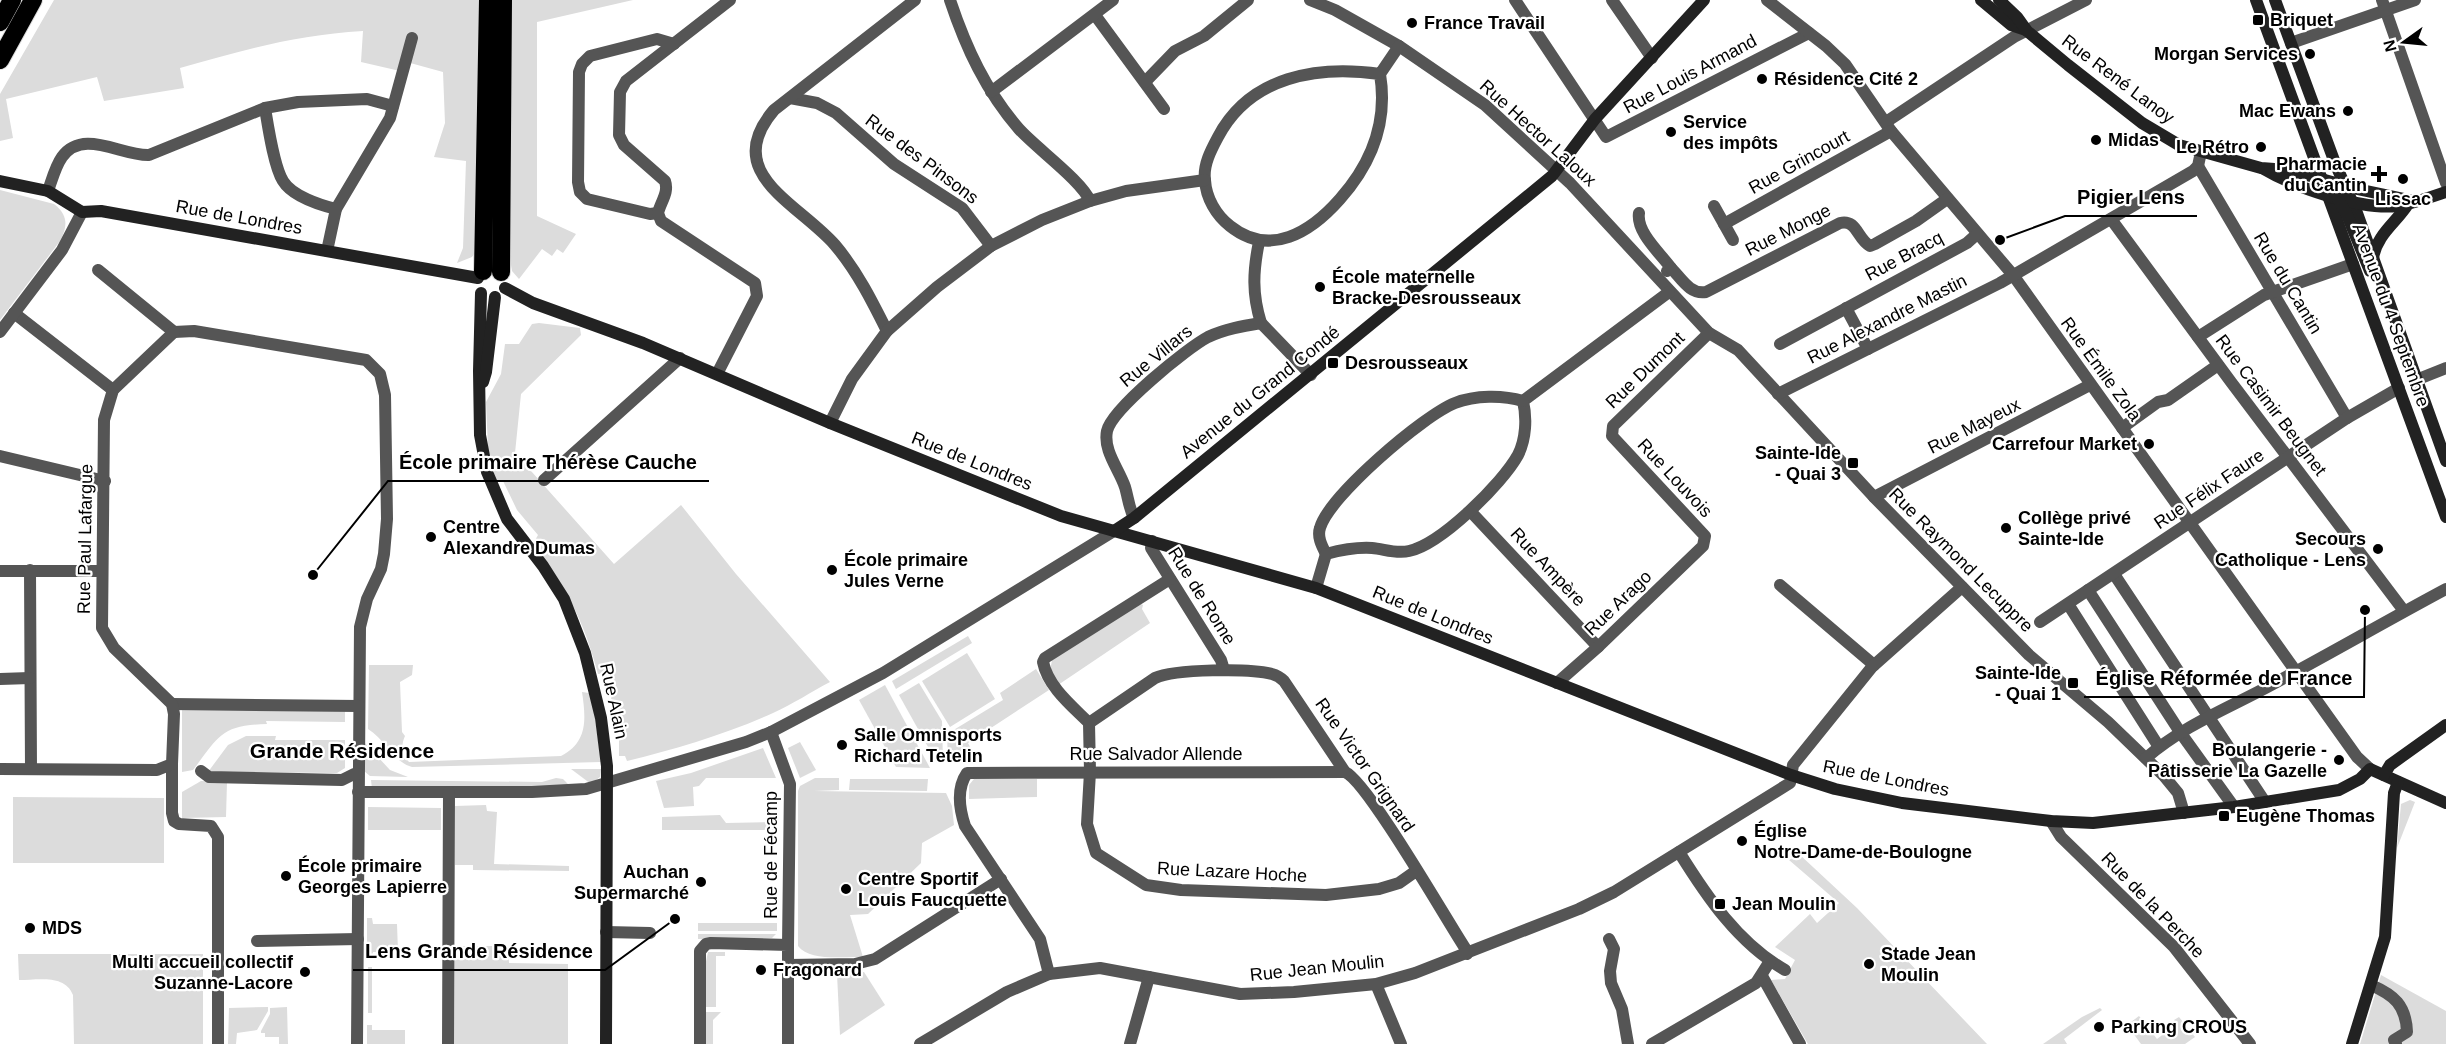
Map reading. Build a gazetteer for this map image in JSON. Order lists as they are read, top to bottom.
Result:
{
  "streets": {
    "street": [
      "Rue Louis Armand",
      "Rue René Lanoy",
      "Rue Hector Laloux",
      "Rue des Pinsons",
      "Rue Grincourt",
      "Rue de Londres",
      "Rue Monge",
      "Rue Bracq",
      "Rue du Cantin",
      "Avenue du 4 Septembre",
      "Rue Alexandre Mastin",
      "Rue Villars",
      "Rue Émile Zola",
      "Rue Dumont",
      "Avenue du Grand Condé",
      "Rue Casimir Beugnet",
      "Rue Mayeux",
      "Rue Louvois",
      "Rue Félix Faure",
      "Rue Paul Lafargue",
      "Rue Raymond Lecuppre",
      "Rue Ampère",
      "Rue de Rome",
      "Rue Arago",
      "Rue Alain",
      "Rue Salvador Allende",
      "Rue Victor Grignard",
      "Rue de Fécamp",
      "Rue Lazare Hoche",
      "Rue de la Perche",
      "Rue Jean Moulin"
    ]
  },
  "crossings": [
    ["Rue Louis Armand", "Rue Émile Zola"],
    ["Rue Louis Armand", "Avenue du Grand Condé"],
    ["Rue René Lanoy", "Rue Grincourt"],
    ["Rue René Lanoy", "Avenue du 4 Septembre"],
    ["Rue Hector Laloux", "Rue Dumont"],
    ["Rue Hector Laloux", "Avenue du Grand Condé"],
    ["Rue Hector Laloux", "Rue Raymond Lecuppre"],
    ["Rue Grincourt", "Rue Émile Zola"],
    ["Rue de Londres", "Rue Émile Zola"],
    ["Rue de Londres", "Avenue du Grand Condé"],
    ["Rue de Londres", "Rue Raymond Lecuppre"],
    ["Rue de Londres", "Rue de Rome"],
    ["Rue de Londres", "Rue Arago"],
    ["Rue de Londres", "Rue Alain"],
    ["Rue de Londres", "Rue de la Perche"],
    ["Rue de Londres", "Rue Jean Moulin"],
    ["Rue Monge", "Rue Émile Zola"],
    ["Rue Bracq", "Rue Émile Zola"],
    ["Rue du Cantin", "Rue Alexandre Mastin"],
    ["Rue du Cantin", "Rue Félix Faure"],
    ["Avenue du 4 Septembre", "Rue Félix Faure"],
    ["Rue Alexandre Mastin", "Rue Émile Zola"],
    ["Rue Alexandre Mastin", "Rue Casimir Beugnet"],
    ["Rue Alexandre Mastin", "Rue Raymond Lecuppre"],
    ["Rue Villars", "Avenue du Grand Condé"],
    ["Rue Émile Zola", "Rue Mayeux"],
    ["Rue Émile Zola", "Rue Félix Faure"],
    ["Rue Dumont", "Rue Louvois"],
    ["Rue Dumont", "Rue Raymond Lecuppre"],
    ["Rue Casimir Beugnet", "Rue Félix Faure"],
    ["Rue Mayeux", "Rue Raymond Lecuppre"],
    ["Rue Louvois", "Rue Arago"],
    ["Rue Ampère", "Rue Arago"],
    ["Rue de Rome", "Rue Victor Grignard"],
    ["Rue Salvador Allende", "Rue Victor Grignard"],
    ["Rue Salvador Allende", "Rue Lazare Hoche"],
    ["Rue Victor Grignard", "Rue Lazare Hoche"],
    ["Rue Victor Grignard", "Rue Jean Moulin"]
  ],
  "districts": ["Grande Résidence"],
  "places": {
    "transit": [
      "Briquet",
      "Desrousseaux",
      "Sainte-Ide - Quai 3",
      "Sainte-Ide - Quai 1",
      "Eugène Thomas",
      "Jean Moulin"
    ],
    "other": [
      "France Travail",
      "Morgan Services",
      "Résidence Cité 2",
      "Mac Ewans",
      "Service des impôts",
      "Midas",
      "Le Rétro",
      "Lissac",
      "Pigier Lens",
      "École maternelle Bracke-Desrousseaux",
      "Carrefour Market",
      "Collège privé Sainte-Ide",
      "Centre Alexandre Dumas",
      "Secours Catholique - Lens",
      "École primaire Jules Verne",
      "École primaire Thérèse Cauche",
      "Église Réformée de France",
      "Salle Omnisports Richard Tetelin",
      "Boulangerie - Pâtisserie La Gazelle",
      "Église Notre-Dame-de-Boulogne",
      "École primaire Georges Lapierre",
      "Auchan Supermarché",
      "Centre Sportif Louis Faucquette",
      "Lens Grande Résidence",
      "MDS",
      "Stade Jean Moulin",
      "Fragonard",
      "Multi accueil collectif Suzanne-Lacore",
      "Parking CROUS"
    ],
    "health": ["Pharmacie du Cantin"]
  },
  "north": "left"
}
